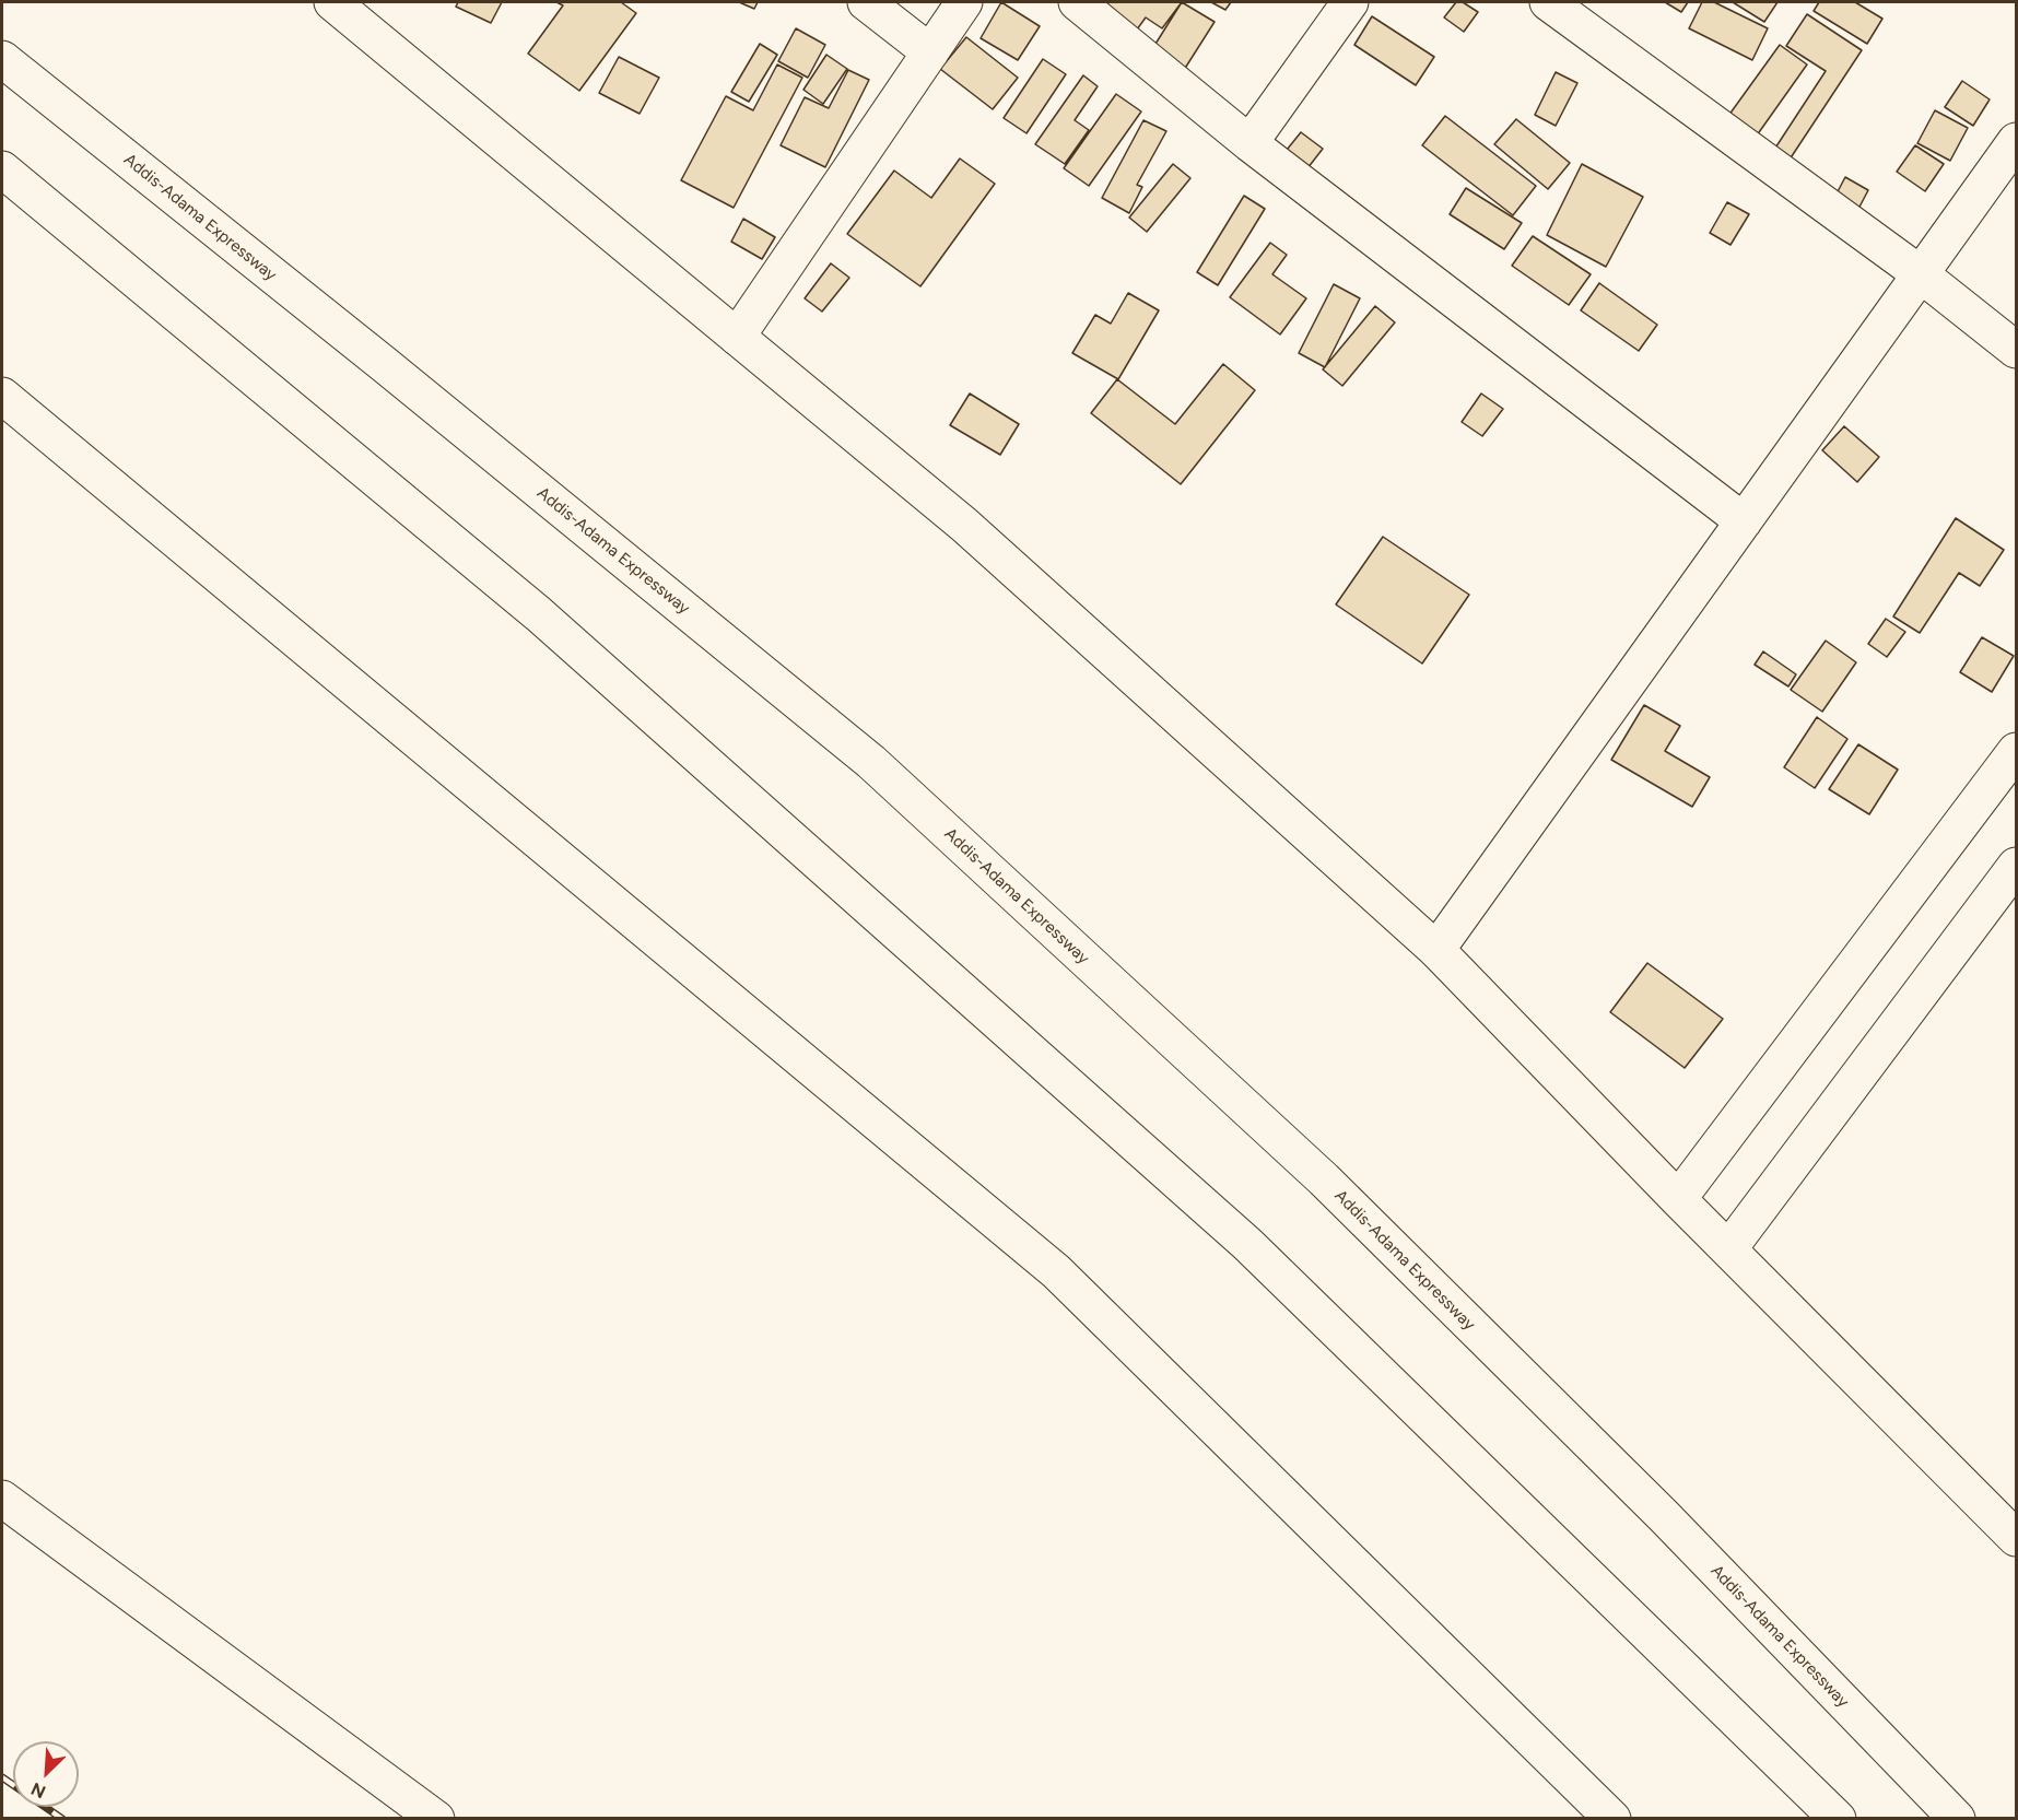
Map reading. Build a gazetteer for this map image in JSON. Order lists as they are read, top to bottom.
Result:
{
  "streets": {
    "main road": ["Addis-Adama Expressway"]
  },
  "north": "bottom left"
}
